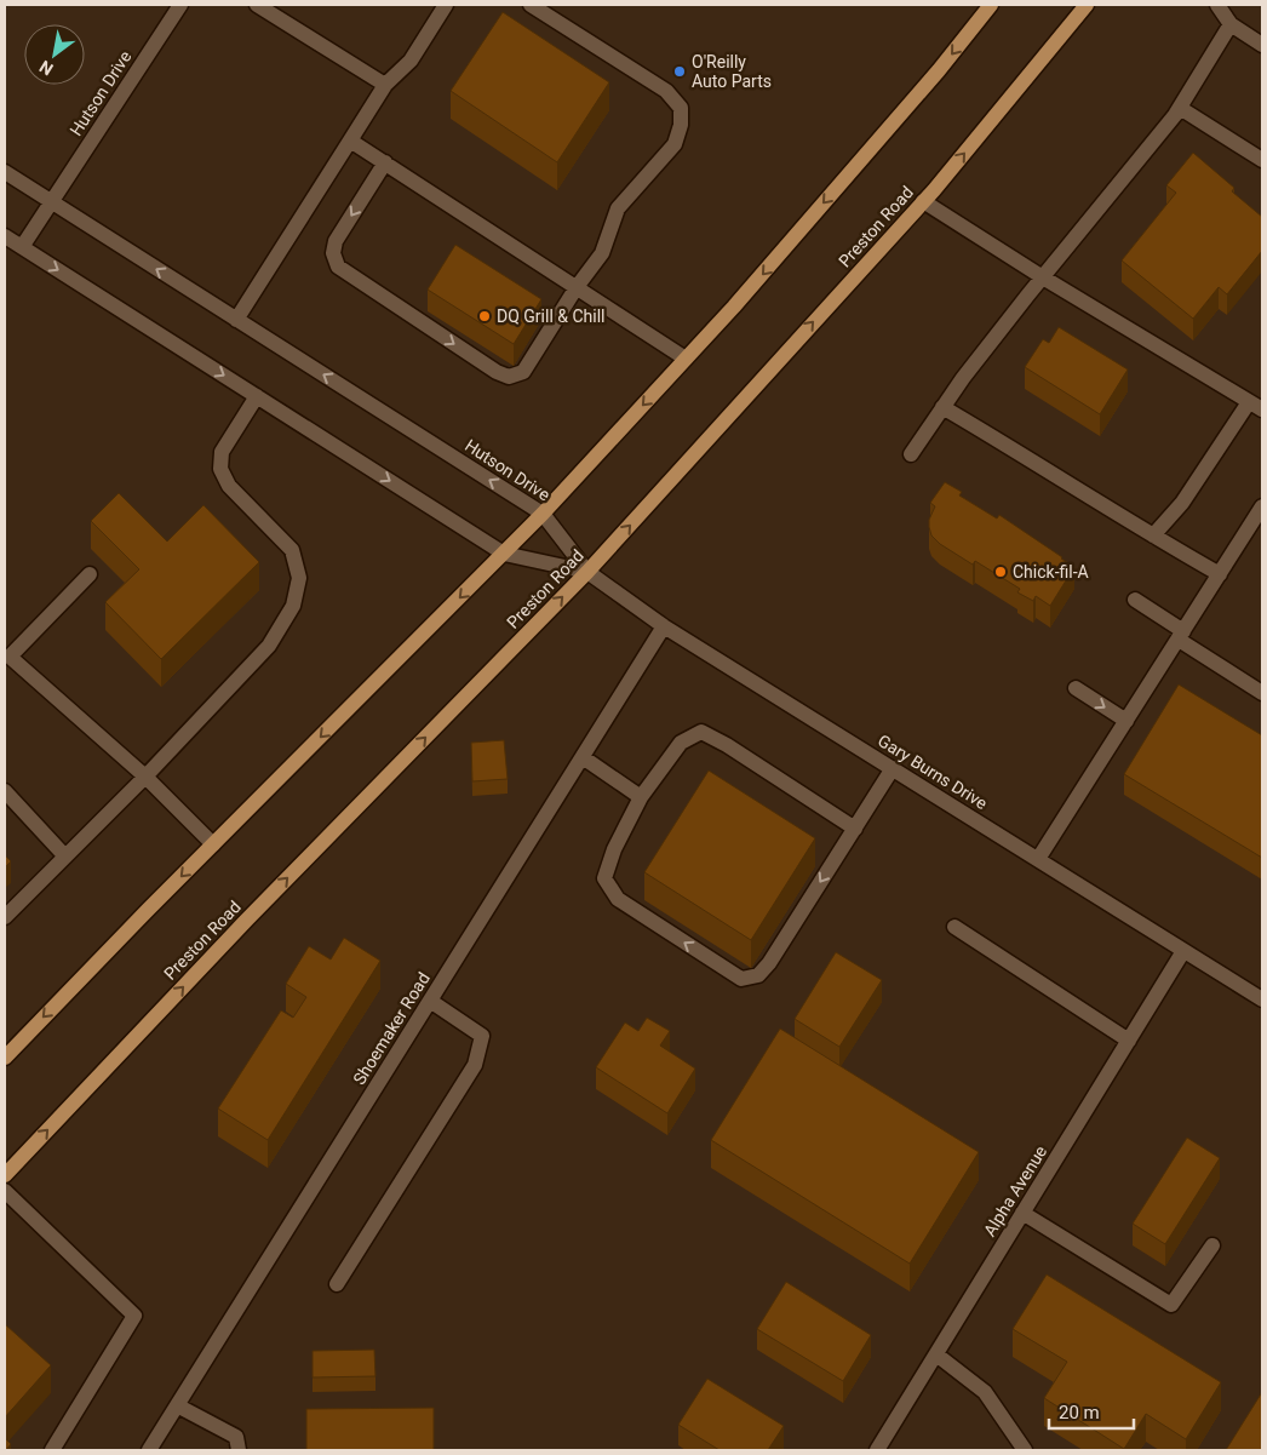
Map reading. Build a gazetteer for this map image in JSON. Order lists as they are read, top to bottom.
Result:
{
  "streets": {
    "main road": ["Preston Road"],
    "street": [
      "Hutson Drive",
      "Gary Burns Drive",
      "Shoemaker Road",
      "Alpha Avenue"
    ]
  },
  "crossings": [
    ["Hutson Drive", "Preston Road"],
    ["Hutson Drive", "Gary Burns Drive"],
    ["Preston Road", "Gary Burns Drive"],
    ["Gary Burns Drive", "Shoemaker Road"],
    ["Gary Burns Drive", "Alpha Avenue"]
  ],
  "places": ["O'Reilly Auto Parts", "DQ Grill & Chill", "Chick-fil-A"],
  "scale_bar": "20 m",
  "north": "bottom left"
}
